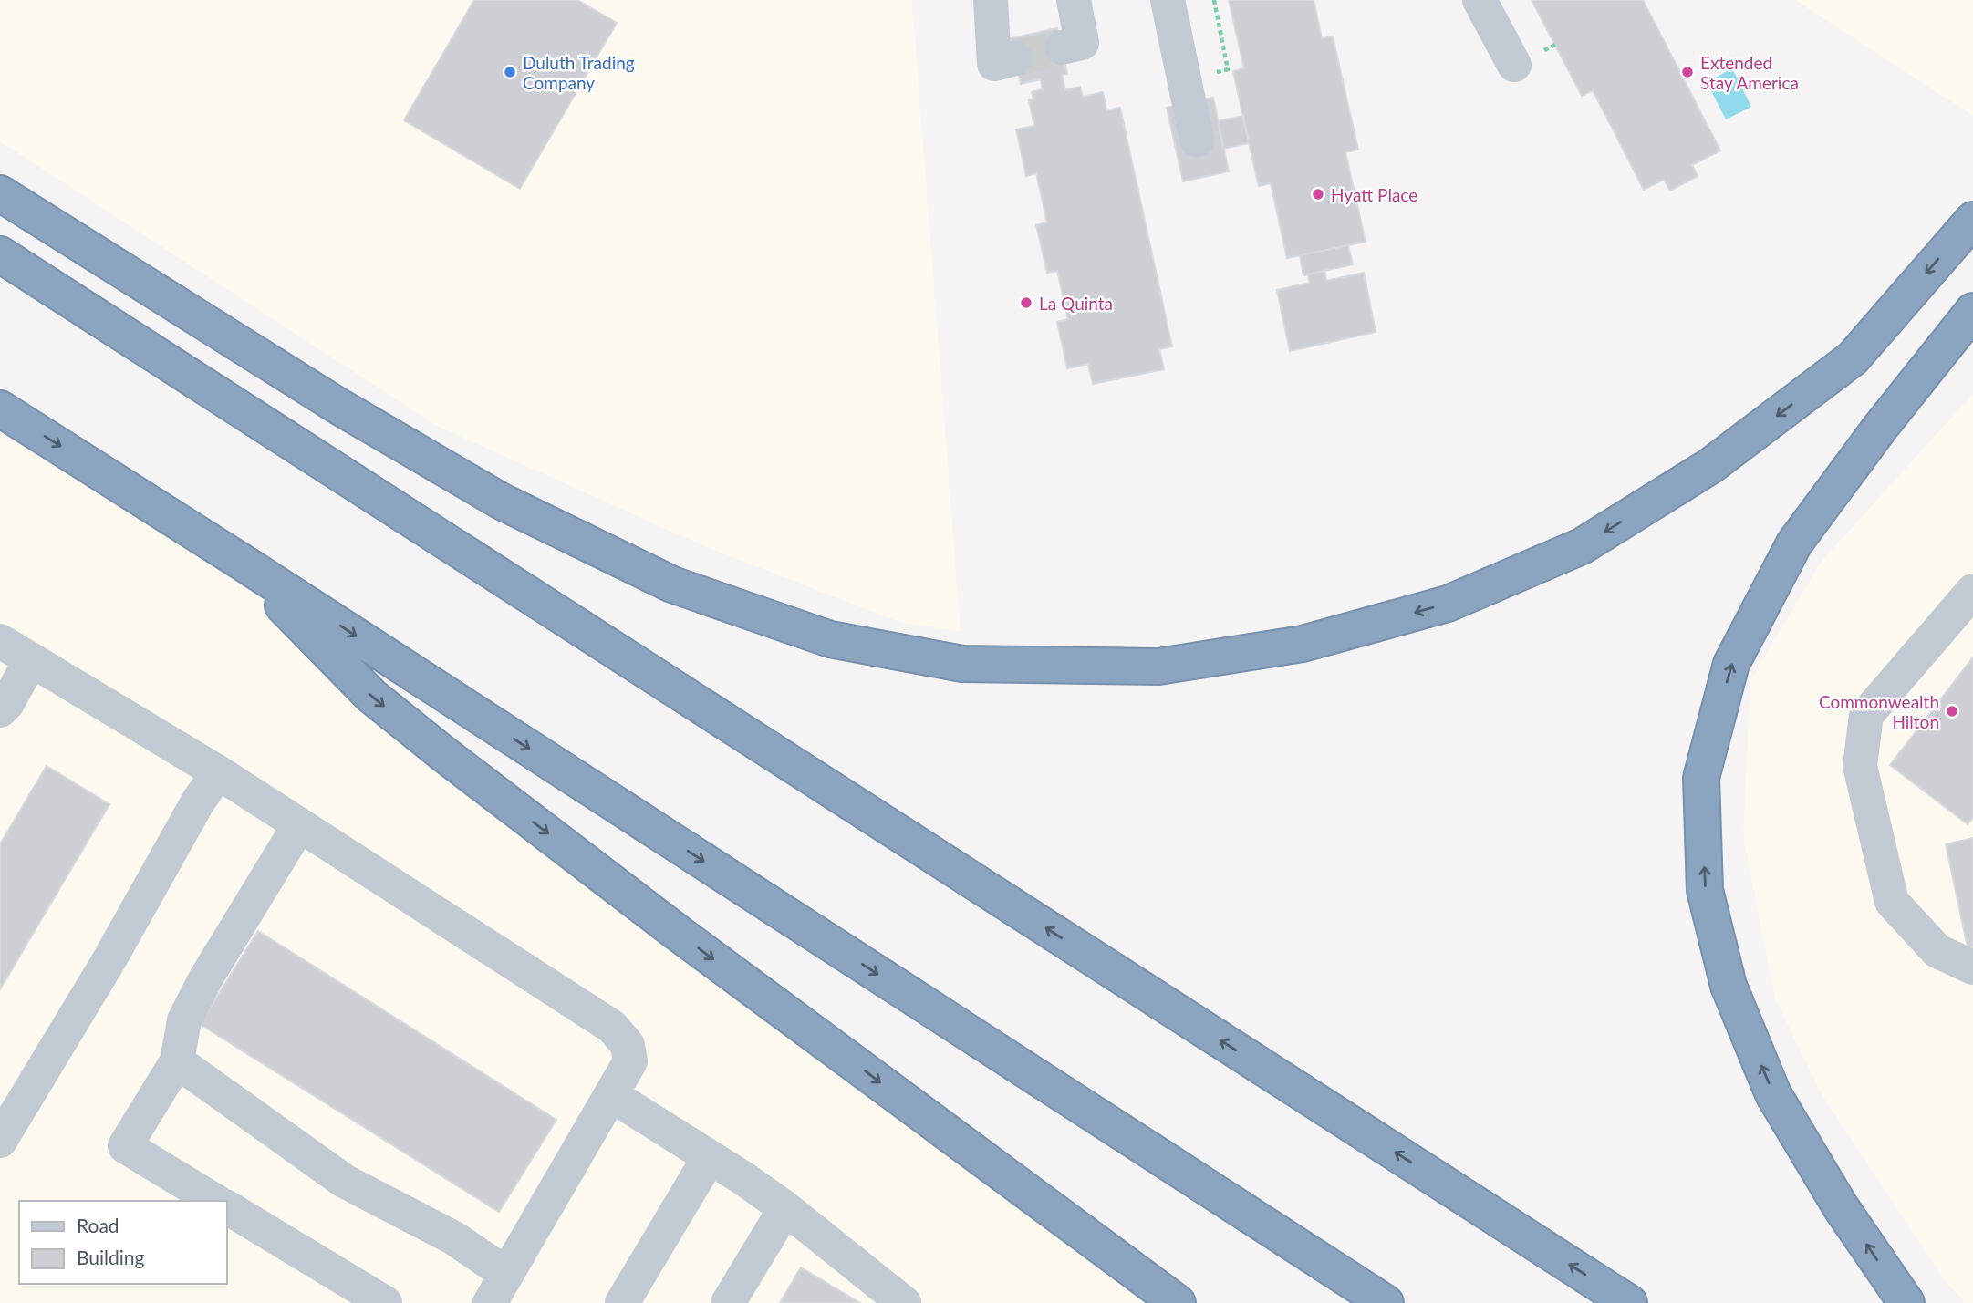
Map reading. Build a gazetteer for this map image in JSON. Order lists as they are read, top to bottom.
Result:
{
  "places": [
    "Duluth Trading Company",
    "Extended Stay America",
    "Hyatt Place",
    "La Quinta",
    "Commonwealth Hilton"
  ],
  "legend": ["Road", "Building"]
}
